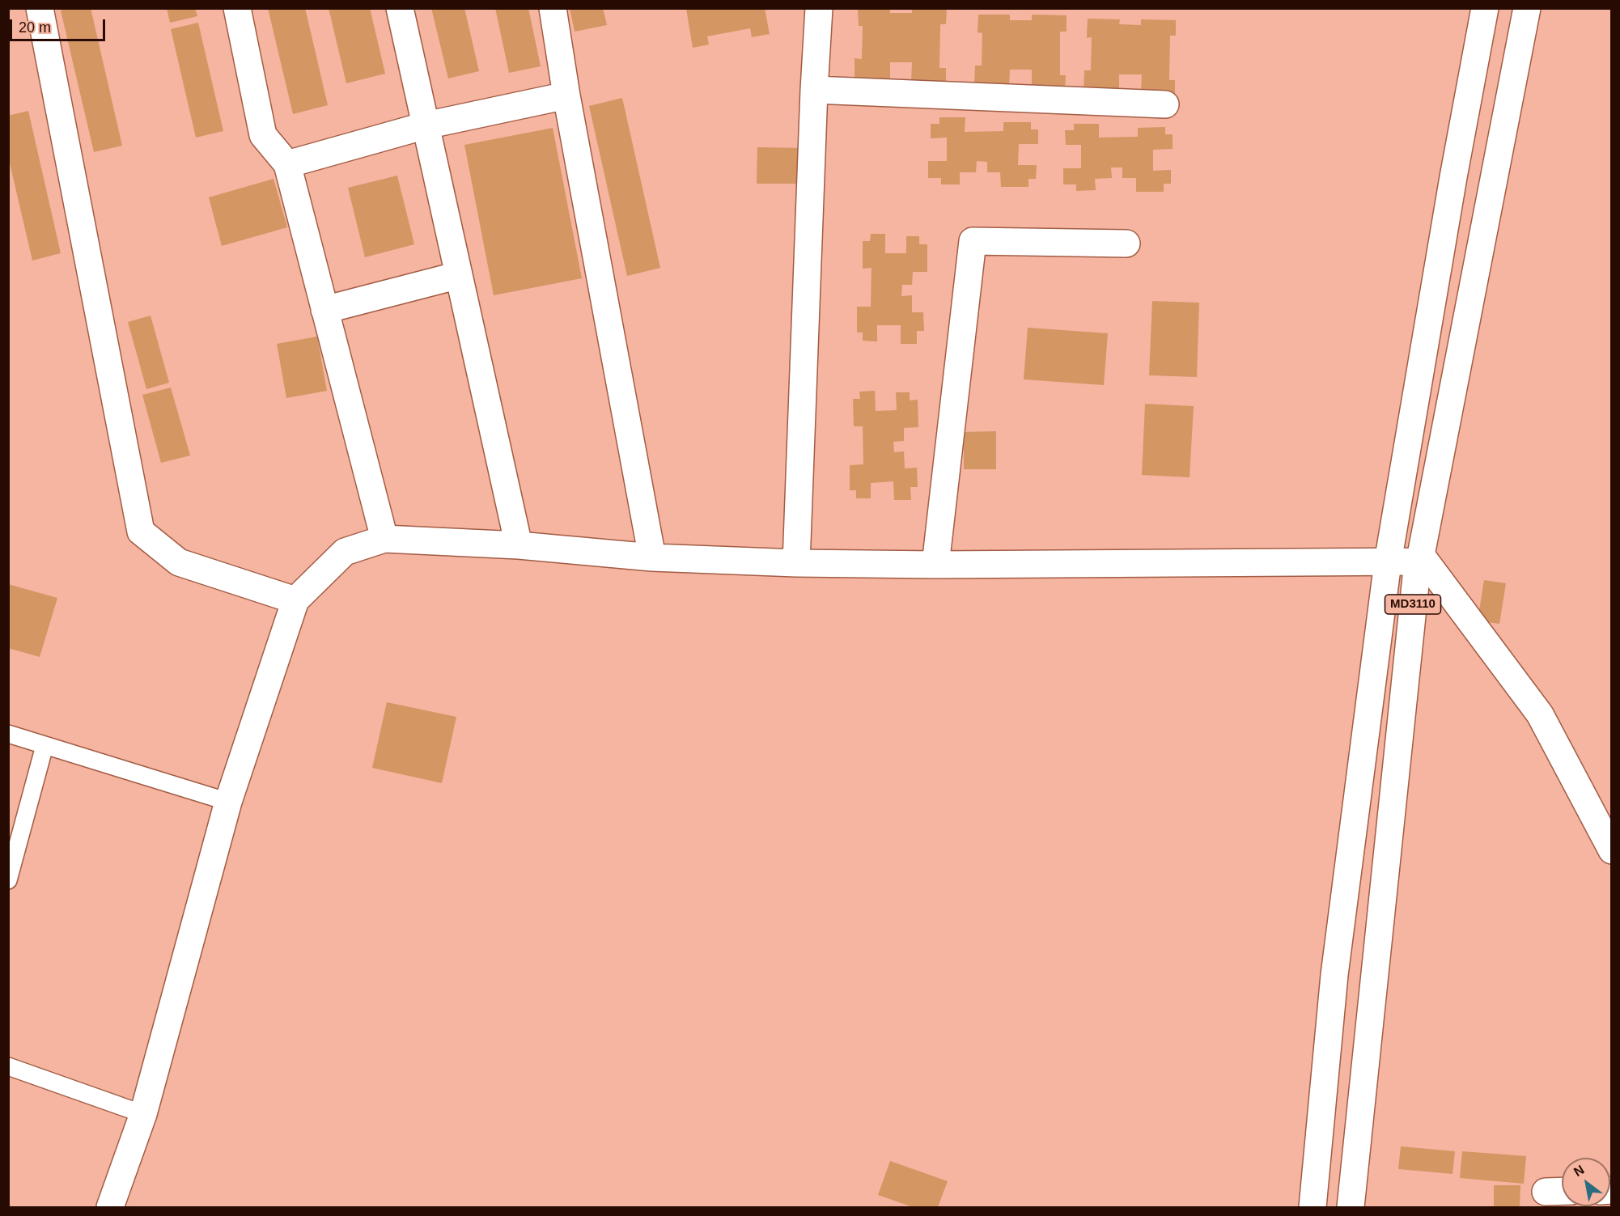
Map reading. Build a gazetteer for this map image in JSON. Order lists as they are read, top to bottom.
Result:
{
  "streets": {
    "street": ["MD3110"]
  },
  "scale_bar": "20 m",
  "north": "top left"
}
